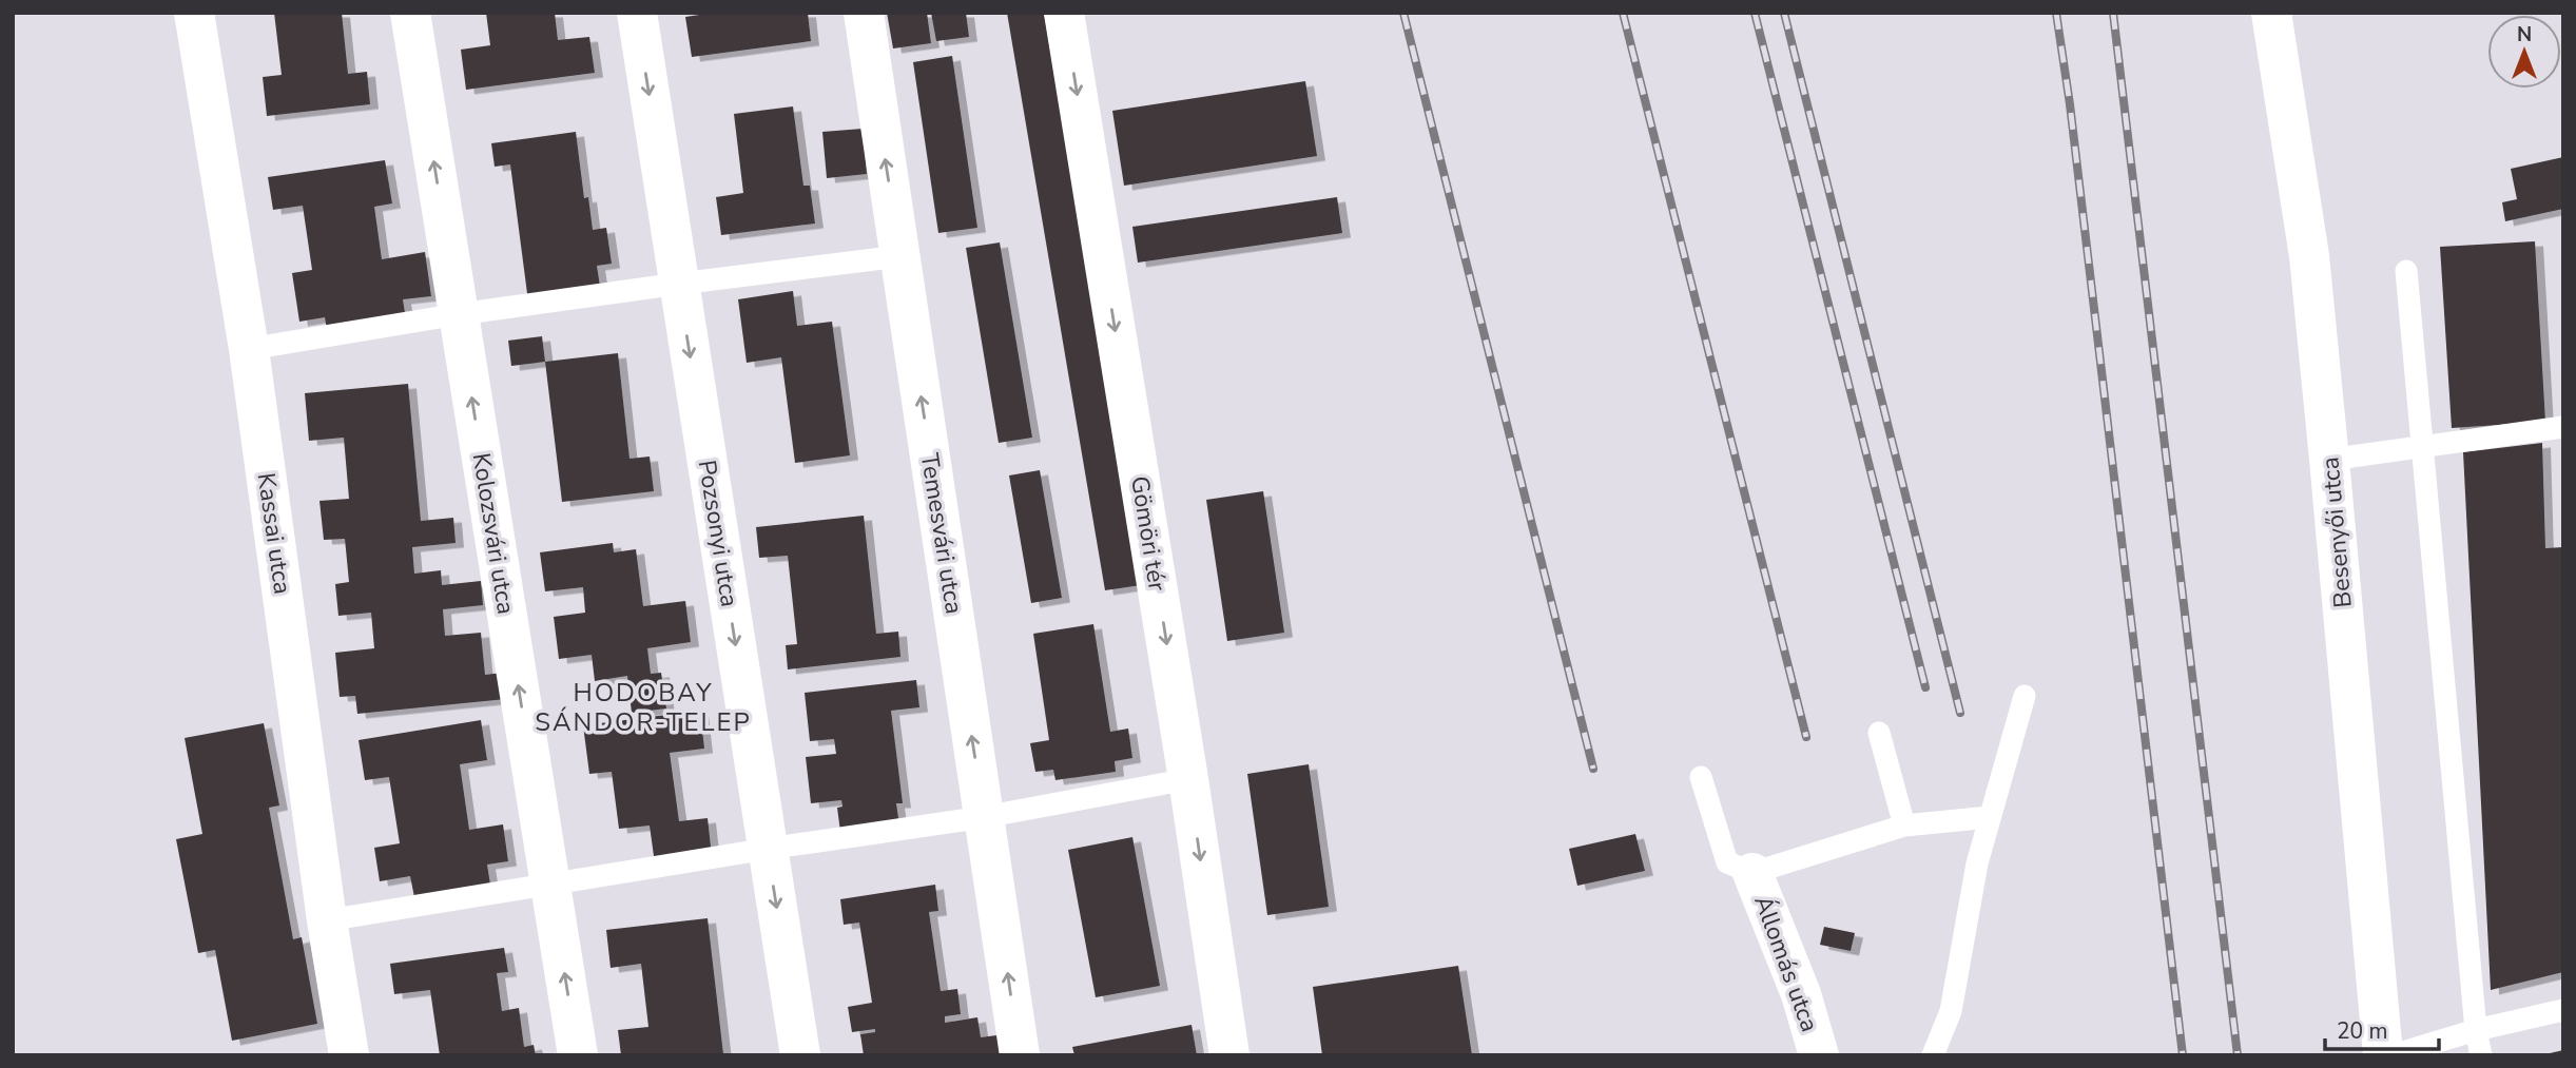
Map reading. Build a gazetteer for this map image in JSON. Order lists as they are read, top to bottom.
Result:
{
  "streets": {
    "street": [
      "Besenyői utca",
      "Kassai utca",
      "Kolozsvári utca",
      "Pozsonyi utca",
      "Temesvári utca",
      "Gömöri tér",
      "Állomás utca"
    ]
  },
  "one_way": [
    "Kolozsvári utca",
    "Pozsonyi utca",
    "Temesvári utca",
    "Gömöri tér"
  ],
  "districts": ["HODOBAY SÁNDOR-TELEP"],
  "scale_bar": "20 m",
  "north": "top"
}
